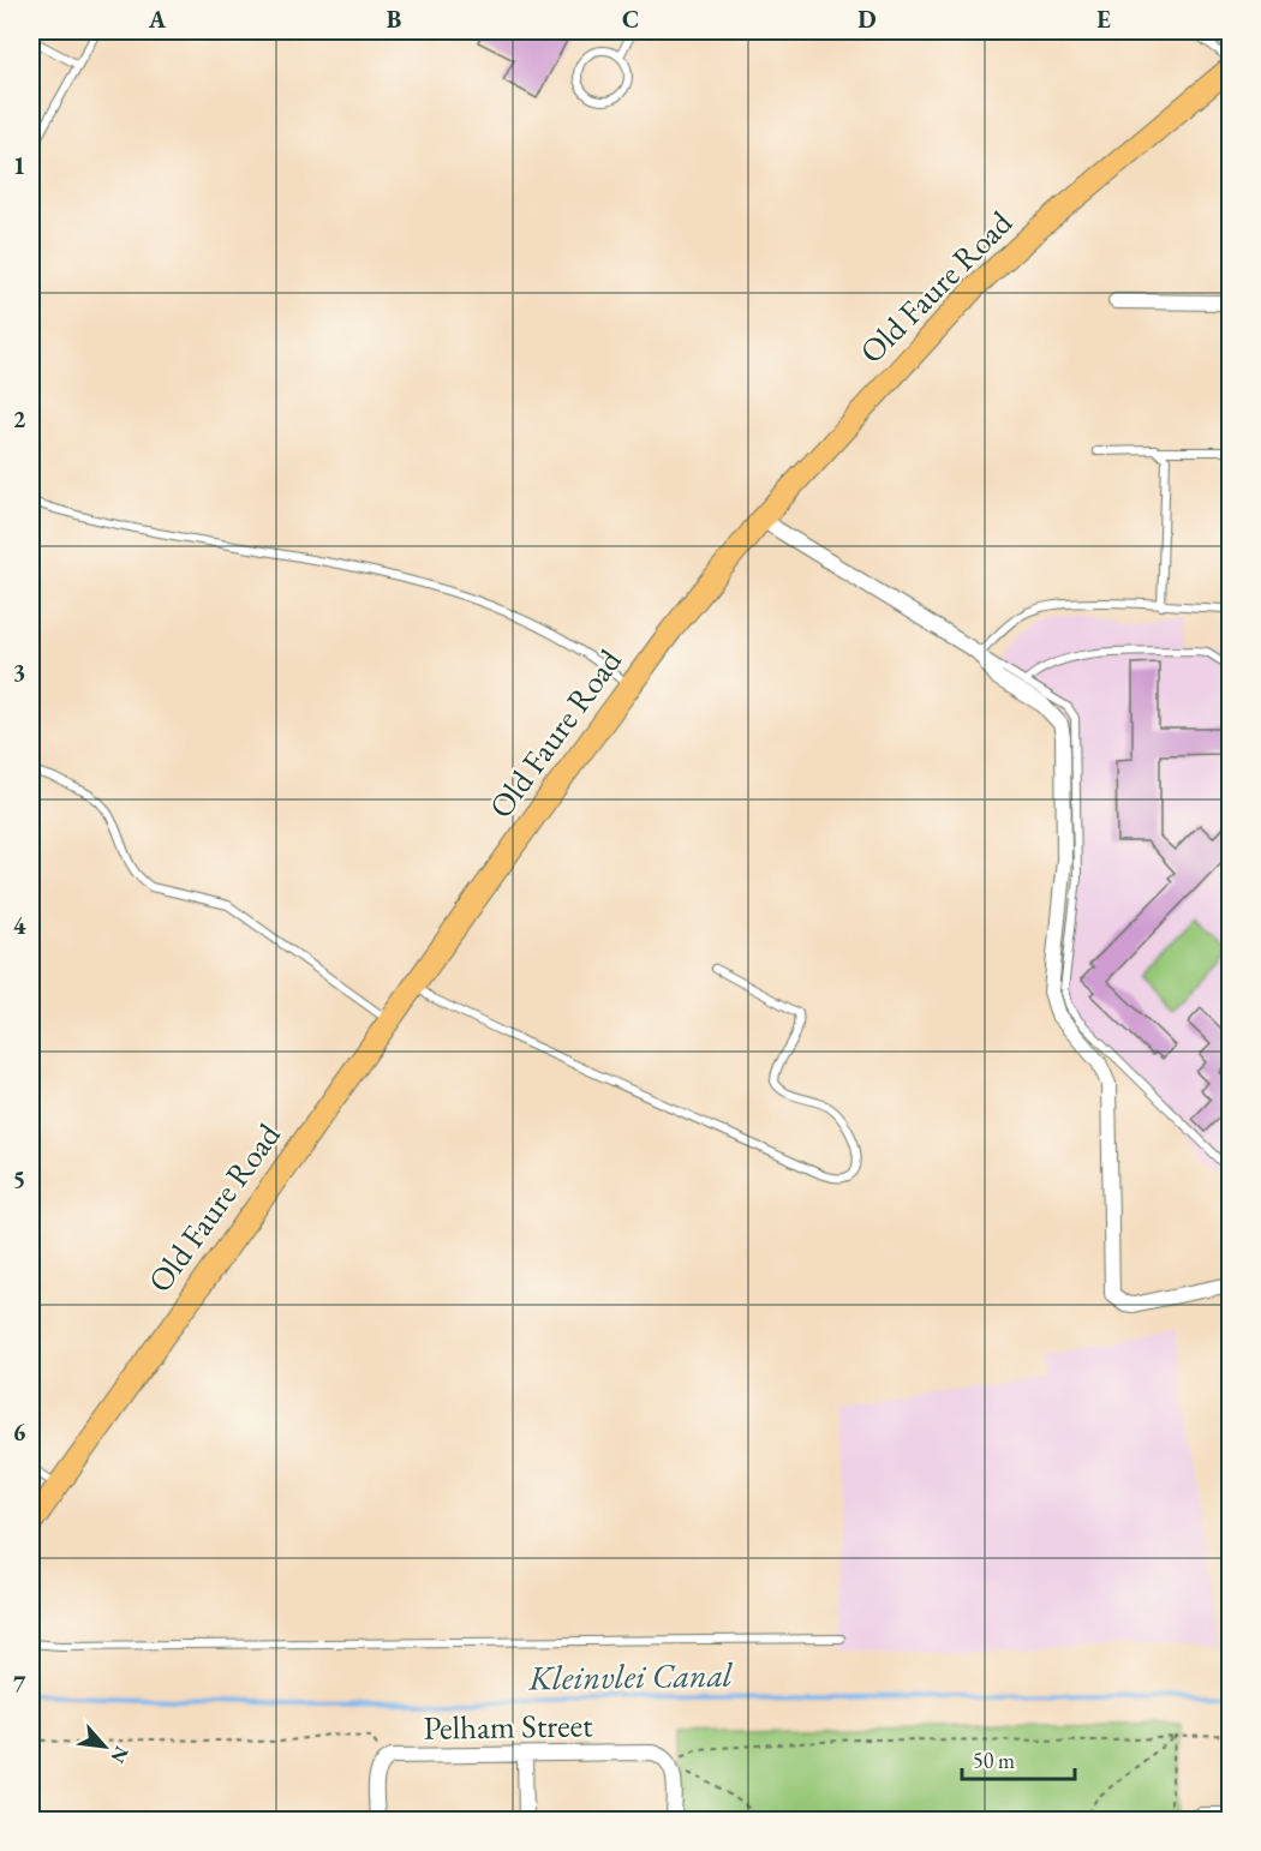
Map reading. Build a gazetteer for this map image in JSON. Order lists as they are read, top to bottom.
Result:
{
  "streets": {
    "main road": ["Old Faure Road"],
    "street": ["Pelham Street"]
  },
  "water": ["Kleinvlei Canal"],
  "scale_bar": "50 m",
  "north": "bottom right",
  "grid": {
    "columns": [
      "A",
      "B",
      "C",
      "D",
      "E"
    ],
    "rows": [
      "1",
      "2",
      "3",
      "4",
      "5",
      "6",
      "7"
    ]
  }
}
